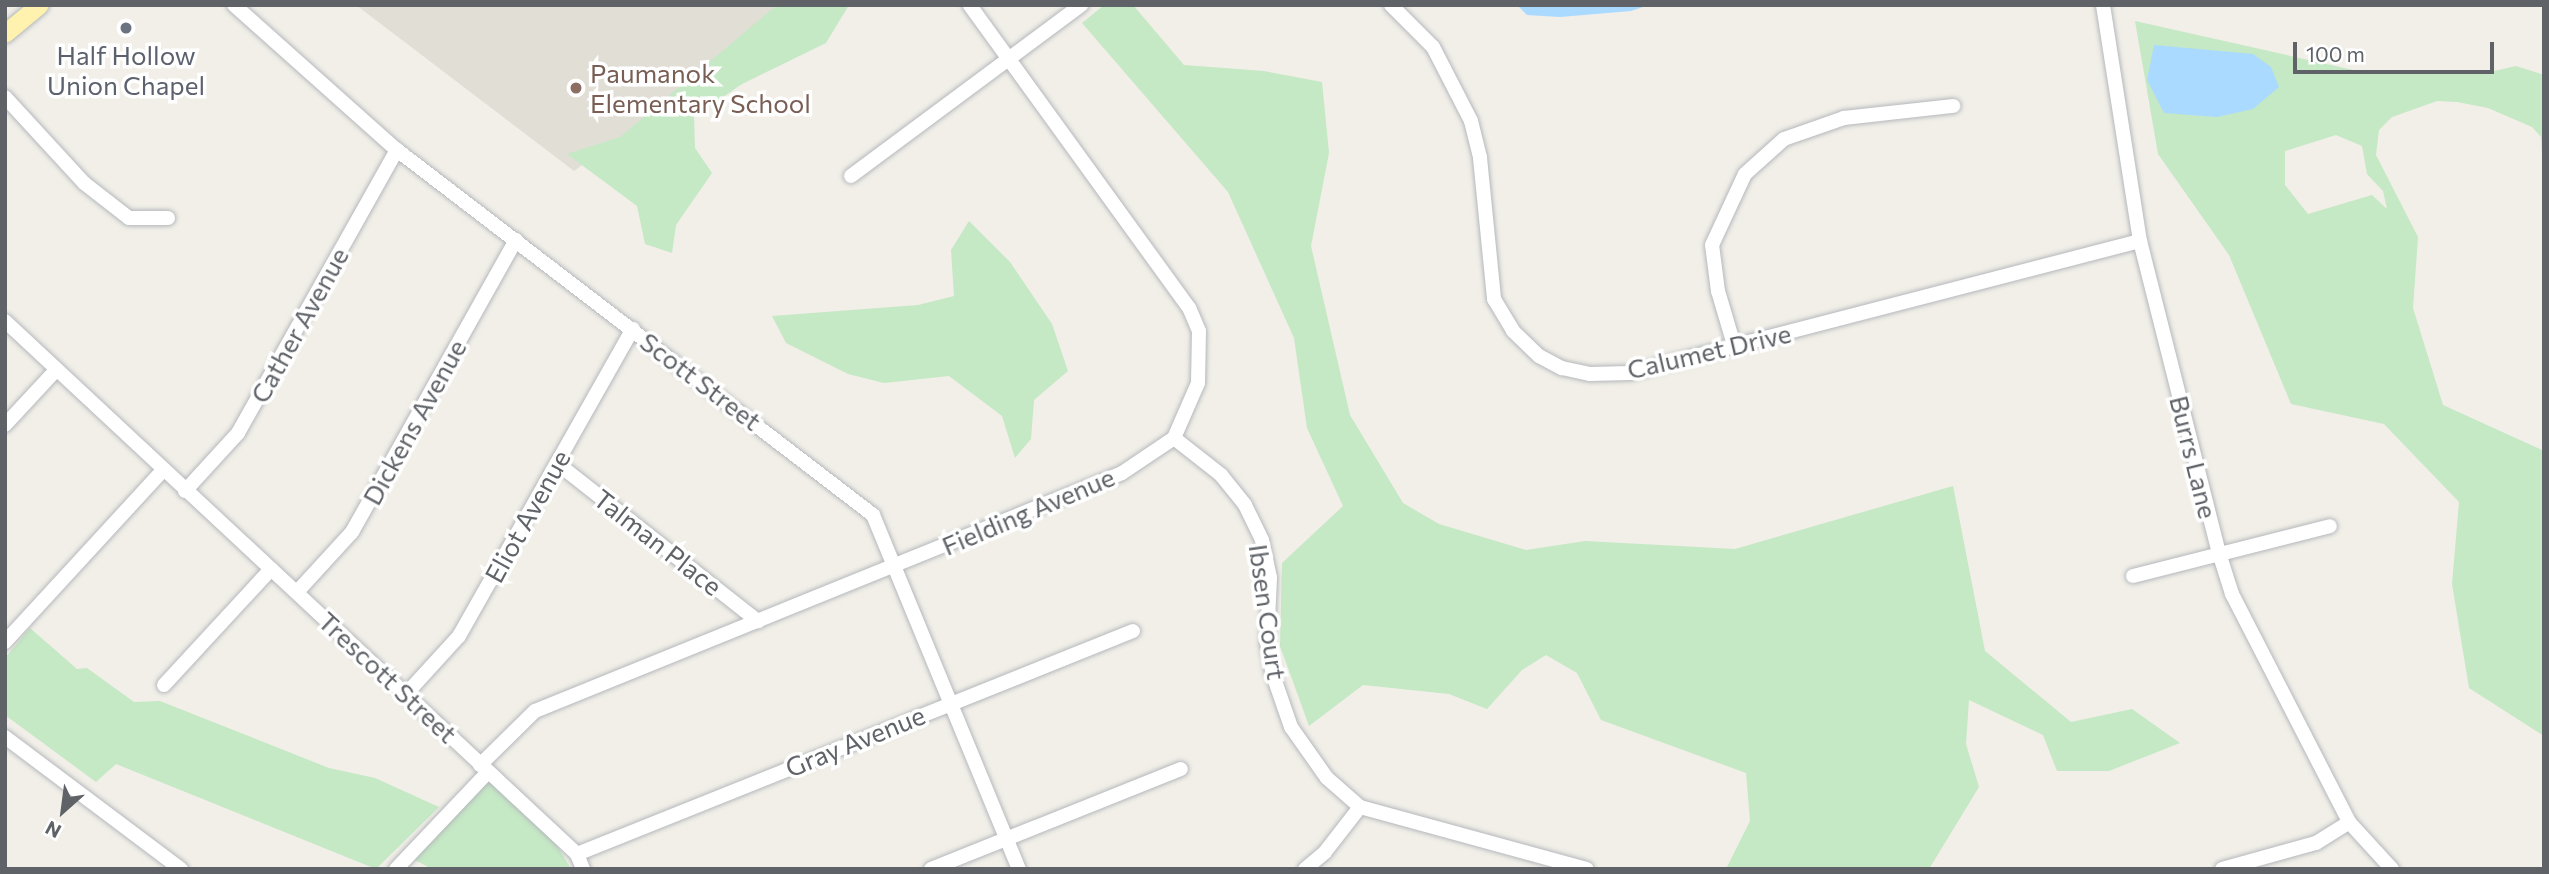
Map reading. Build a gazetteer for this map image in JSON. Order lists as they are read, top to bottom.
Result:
{
  "streets": {
    "street": [
      "Cather Avenue",
      "Calumet Drive",
      "Scott Street",
      "Dickens Avenue",
      "Burrs Lane",
      "Fielding Avenue",
      "Eliot Avenue",
      "Talman Place",
      "Ibsen Court",
      "Trescott Street",
      "Gray Avenue"
    ]
  },
  "crossings": [
    ["Cather Avenue", "Scott Street"],
    ["Cather Avenue", "Trescott Street"],
    ["Calumet Drive", "Burrs Lane"],
    ["Scott Street", "Dickens Avenue"],
    ["Scott Street", "Fielding Avenue"],
    ["Scott Street", "Eliot Avenue"],
    ["Scott Street", "Gray Avenue"],
    ["Dickens Avenue", "Trescott Street"],
    ["Fielding Avenue", "Talman Place"],
    ["Fielding Avenue", "Ibsen Court"],
    ["Fielding Avenue", "Trescott Street"],
    ["Eliot Avenue", "Talman Place"],
    ["Eliot Avenue", "Trescott Street"],
    ["Trescott Street", "Gray Avenue"]
  ],
  "places": ["Half Hollow Union Chapel", "Paumanok Elementary School"],
  "scale_bar": "100 m",
  "north": "bottom left"
}
